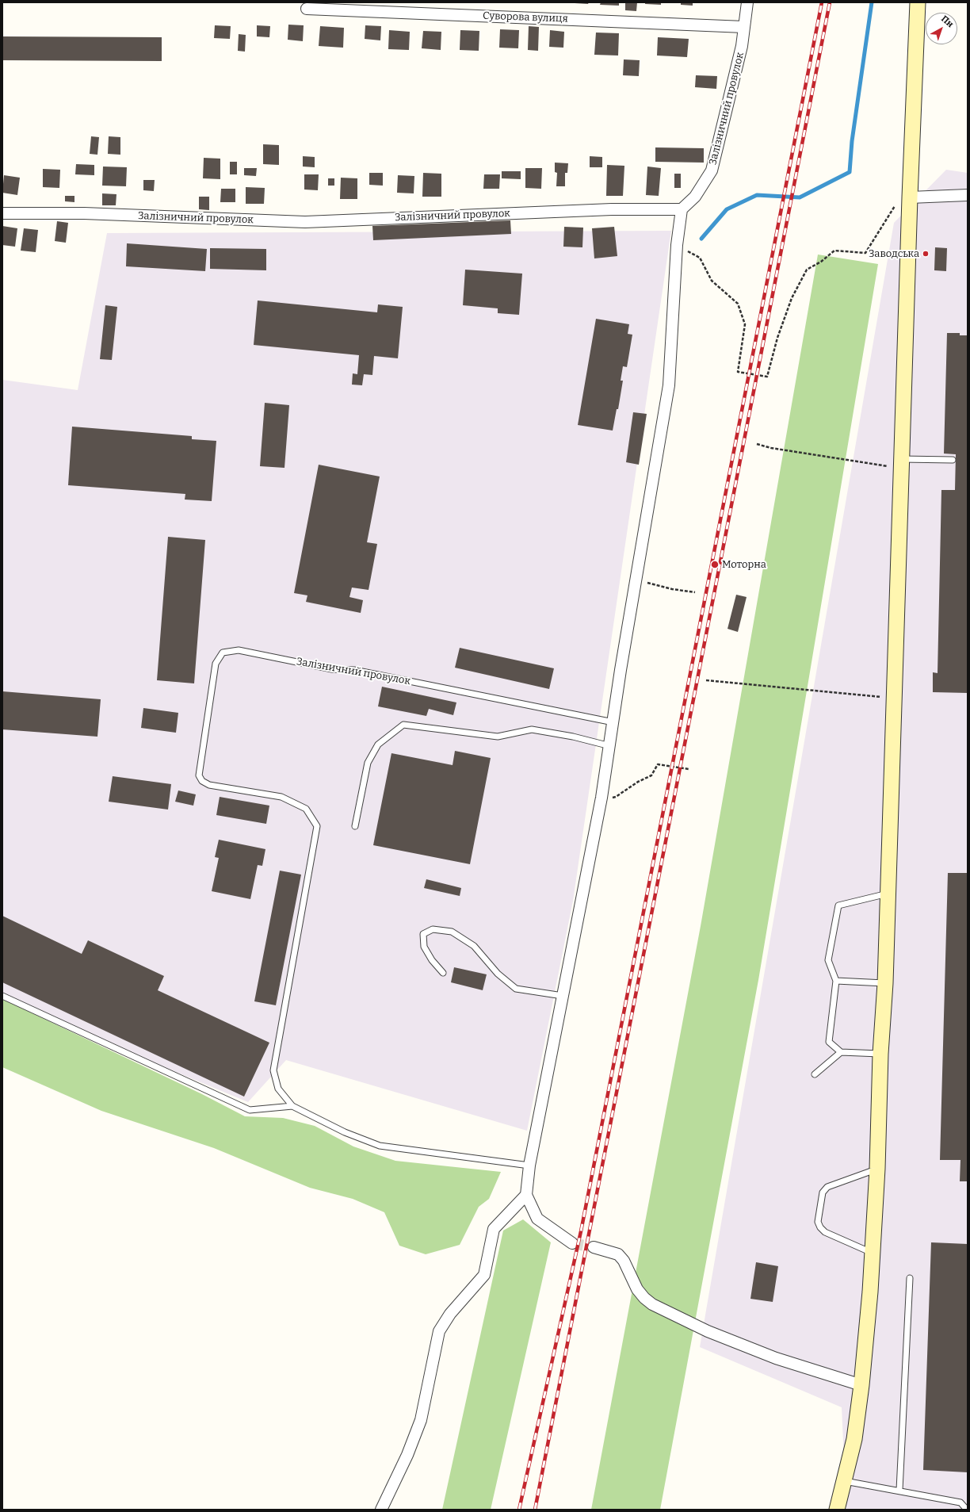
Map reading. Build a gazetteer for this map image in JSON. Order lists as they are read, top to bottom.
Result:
{
  "streets": {
    "street": ["Суворова вулиця", "Залізничний провулок"]
  },
  "crossings": [
    ["Суворова вулиця", "Залізничний провулок"]
  ],
  "places": ["Заводська", "Моторна"],
  "north": "top right"
}
